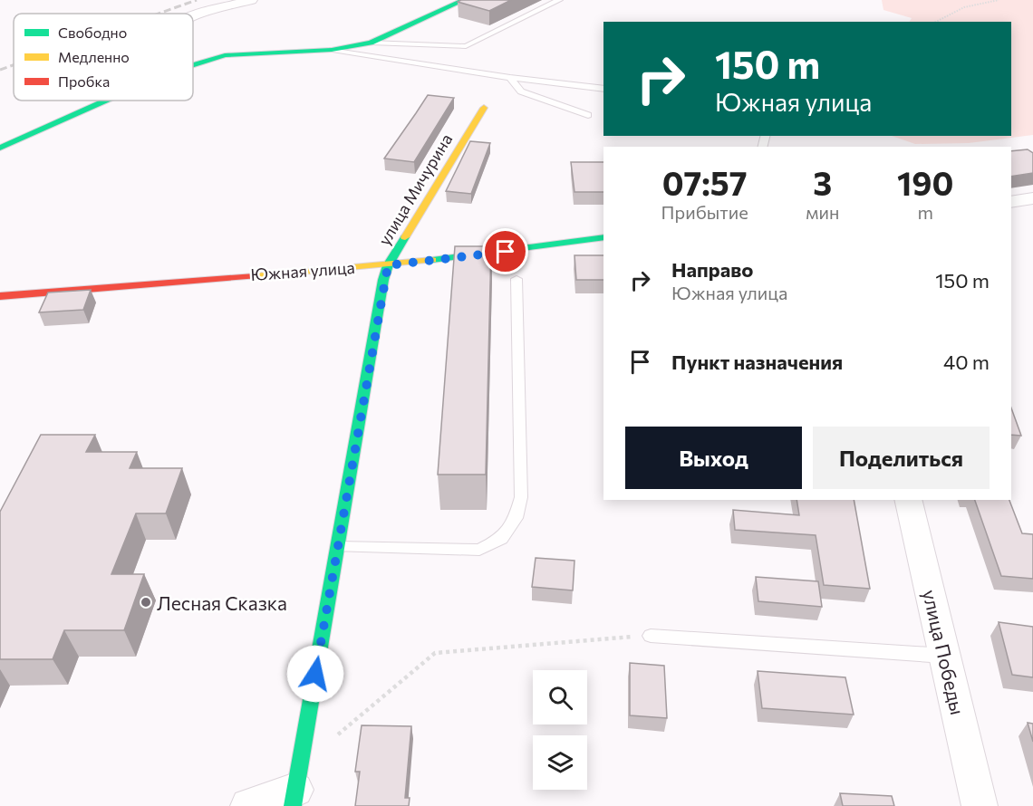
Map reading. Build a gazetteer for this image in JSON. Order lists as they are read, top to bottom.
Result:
{
  "streets": {
    "street": ["улица Мичурина", "Южная улица", "улица Победы"]
  },
  "crossings": [
    ["улица Мичурина", "Южная улица"]
  ],
  "places": ["Лесная Сказка"],
  "legend": ["Свободно", "Медленно", "Пробка"],
  "page": {
    "turn": ["150 m", "Южная улица"],
    "eta": [
      "07:57",
      "Прибытие",
      "3",
      "мин",
      "190",
      "m"
    ],
    "list": [
      {
        "name": "Направо",
        "note": "Южная улица",
        "value": "150 m"
      },
      {
        "name": "Пункт назначения",
        "value": "40 m"
      }
    ],
    "buttons": ["Выход", "Поделиться"]
  }
}
